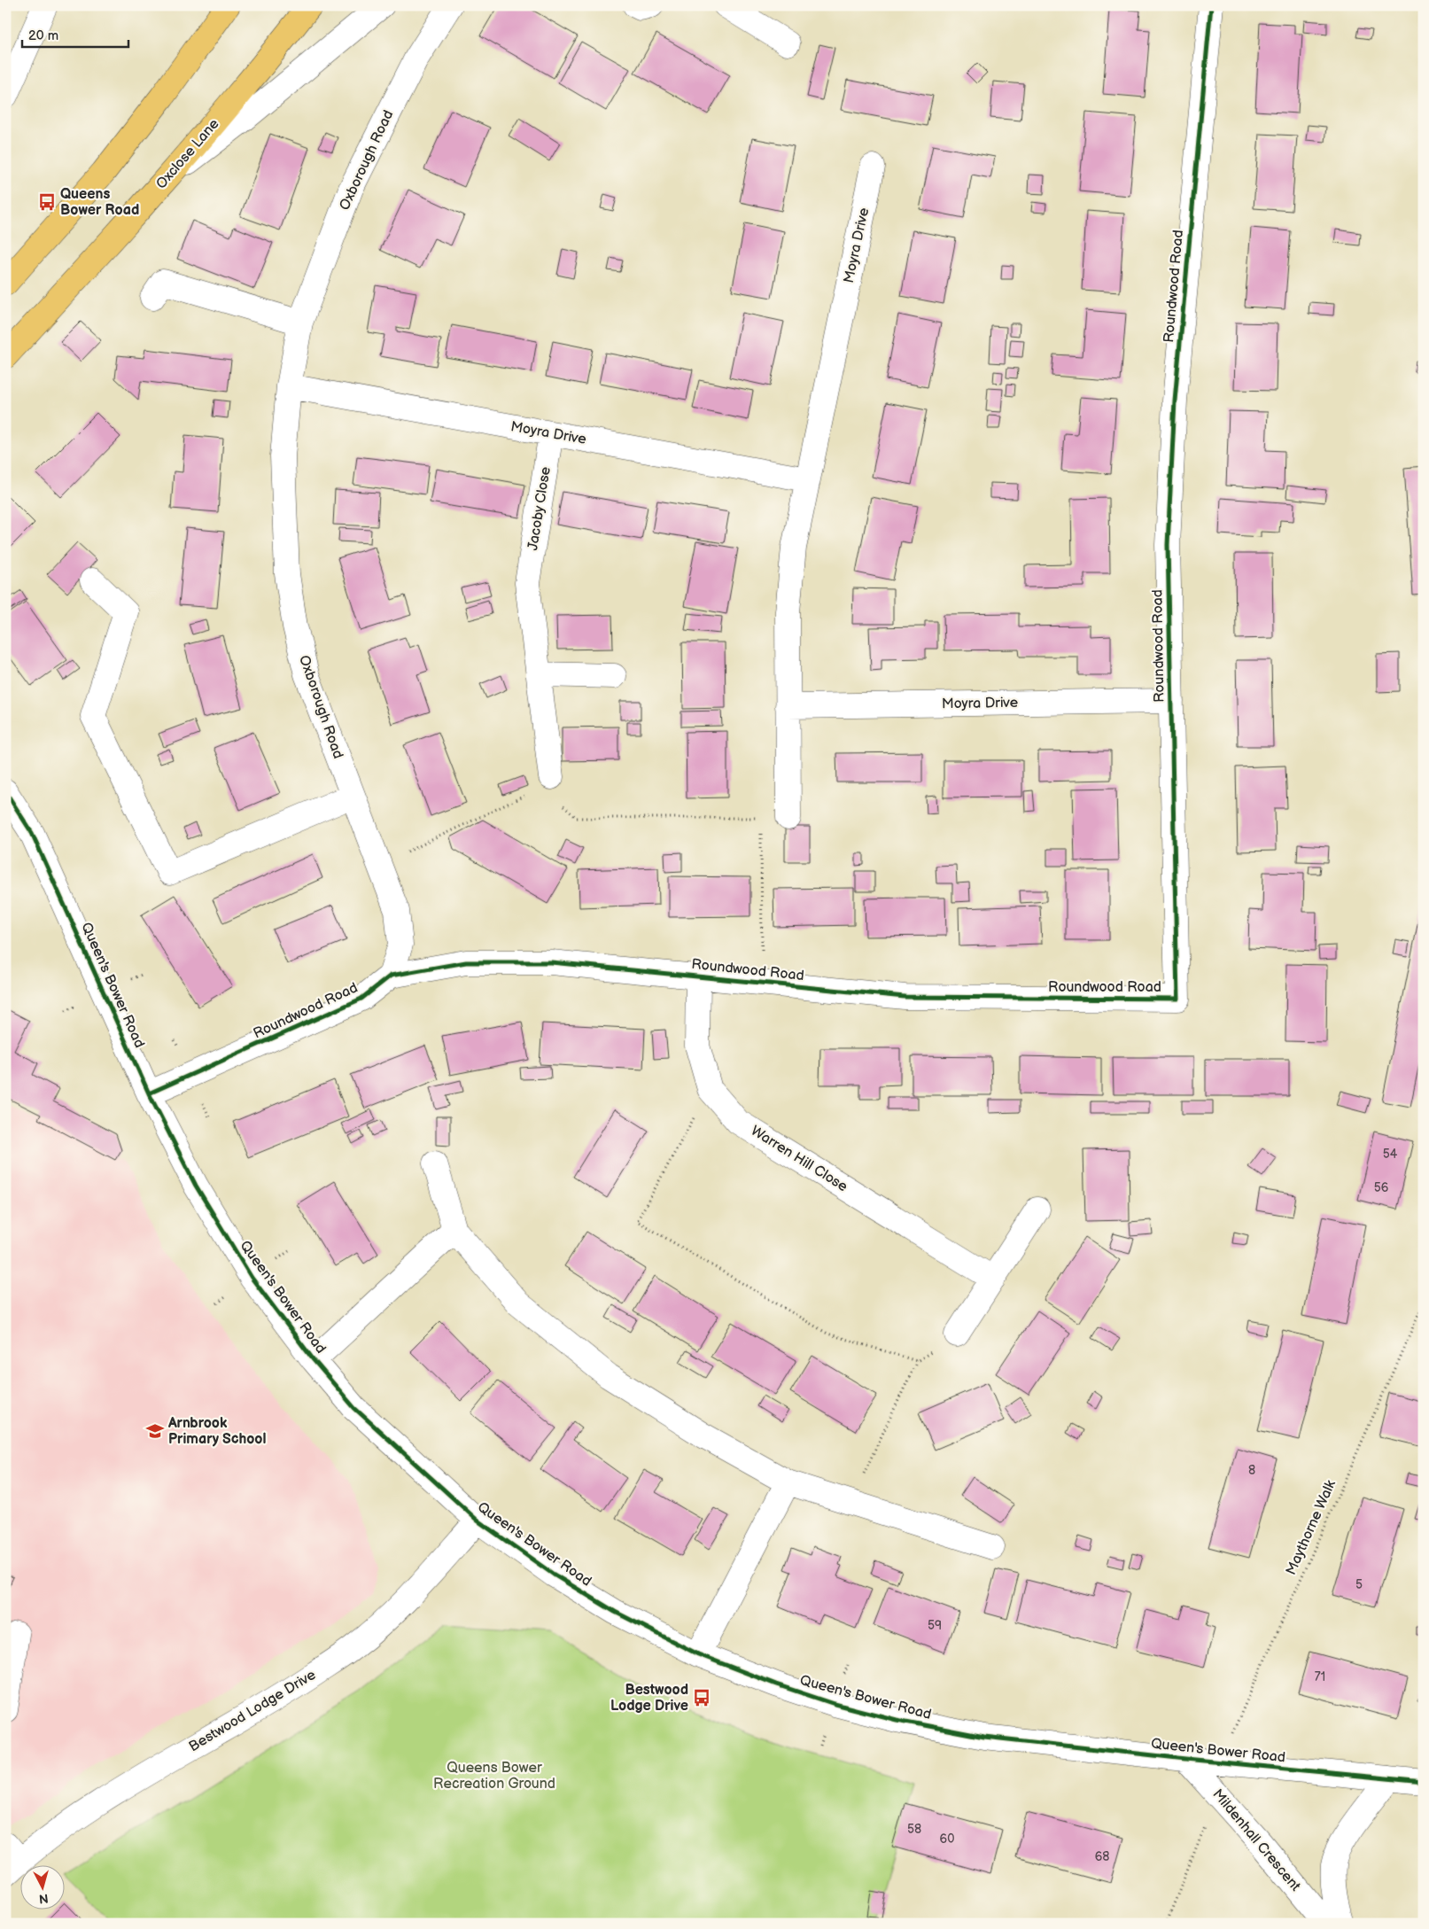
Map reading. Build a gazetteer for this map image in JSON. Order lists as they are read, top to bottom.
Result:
{
  "streets": {
    "main road": ["Oxclose Lane"],
    "street": [
      "Oxborough Road",
      "Moyra Drive",
      "Roundwood Road",
      "Jacoby Close",
      "Queen's Bower Road",
      "Warren Hill Close",
      "Bestwood Lodge Drive",
      "Mildenhall Crescent"
    ],
    "path": ["Maythorne Walk"]
  },
  "crossings": [
    ["Oxborough Road", "Moyra Drive"],
    ["Oxborough Road", "Roundwood Road"],
    ["Moyra Drive", "Roundwood Road"],
    ["Moyra Drive", "Jacoby Close"],
    ["Roundwood Road", "Queen's Bower Road"],
    ["Roundwood Road", "Warren Hill Close"],
    ["Queen's Bower Road", "Maythorne Walk"],
    ["Queen's Bower Road", "Bestwood Lodge Drive"],
    ["Queen's Bower Road", "Mildenhall Crescent"]
  ],
  "parks": ["Queens Bower Recreation Ground"],
  "places": {
    "bus stop": ["Queens Bower Road", "Bestwood Lodge Drive"],
    "school or university": ["Arnbrook Primary School"]
  },
  "house_numbers": [
    "54",
    "56",
    "8",
    "5",
    "59",
    "71",
    "58",
    "60",
    "68"
  ],
  "scale_bar": "20 m",
  "north": "bottom"
}
